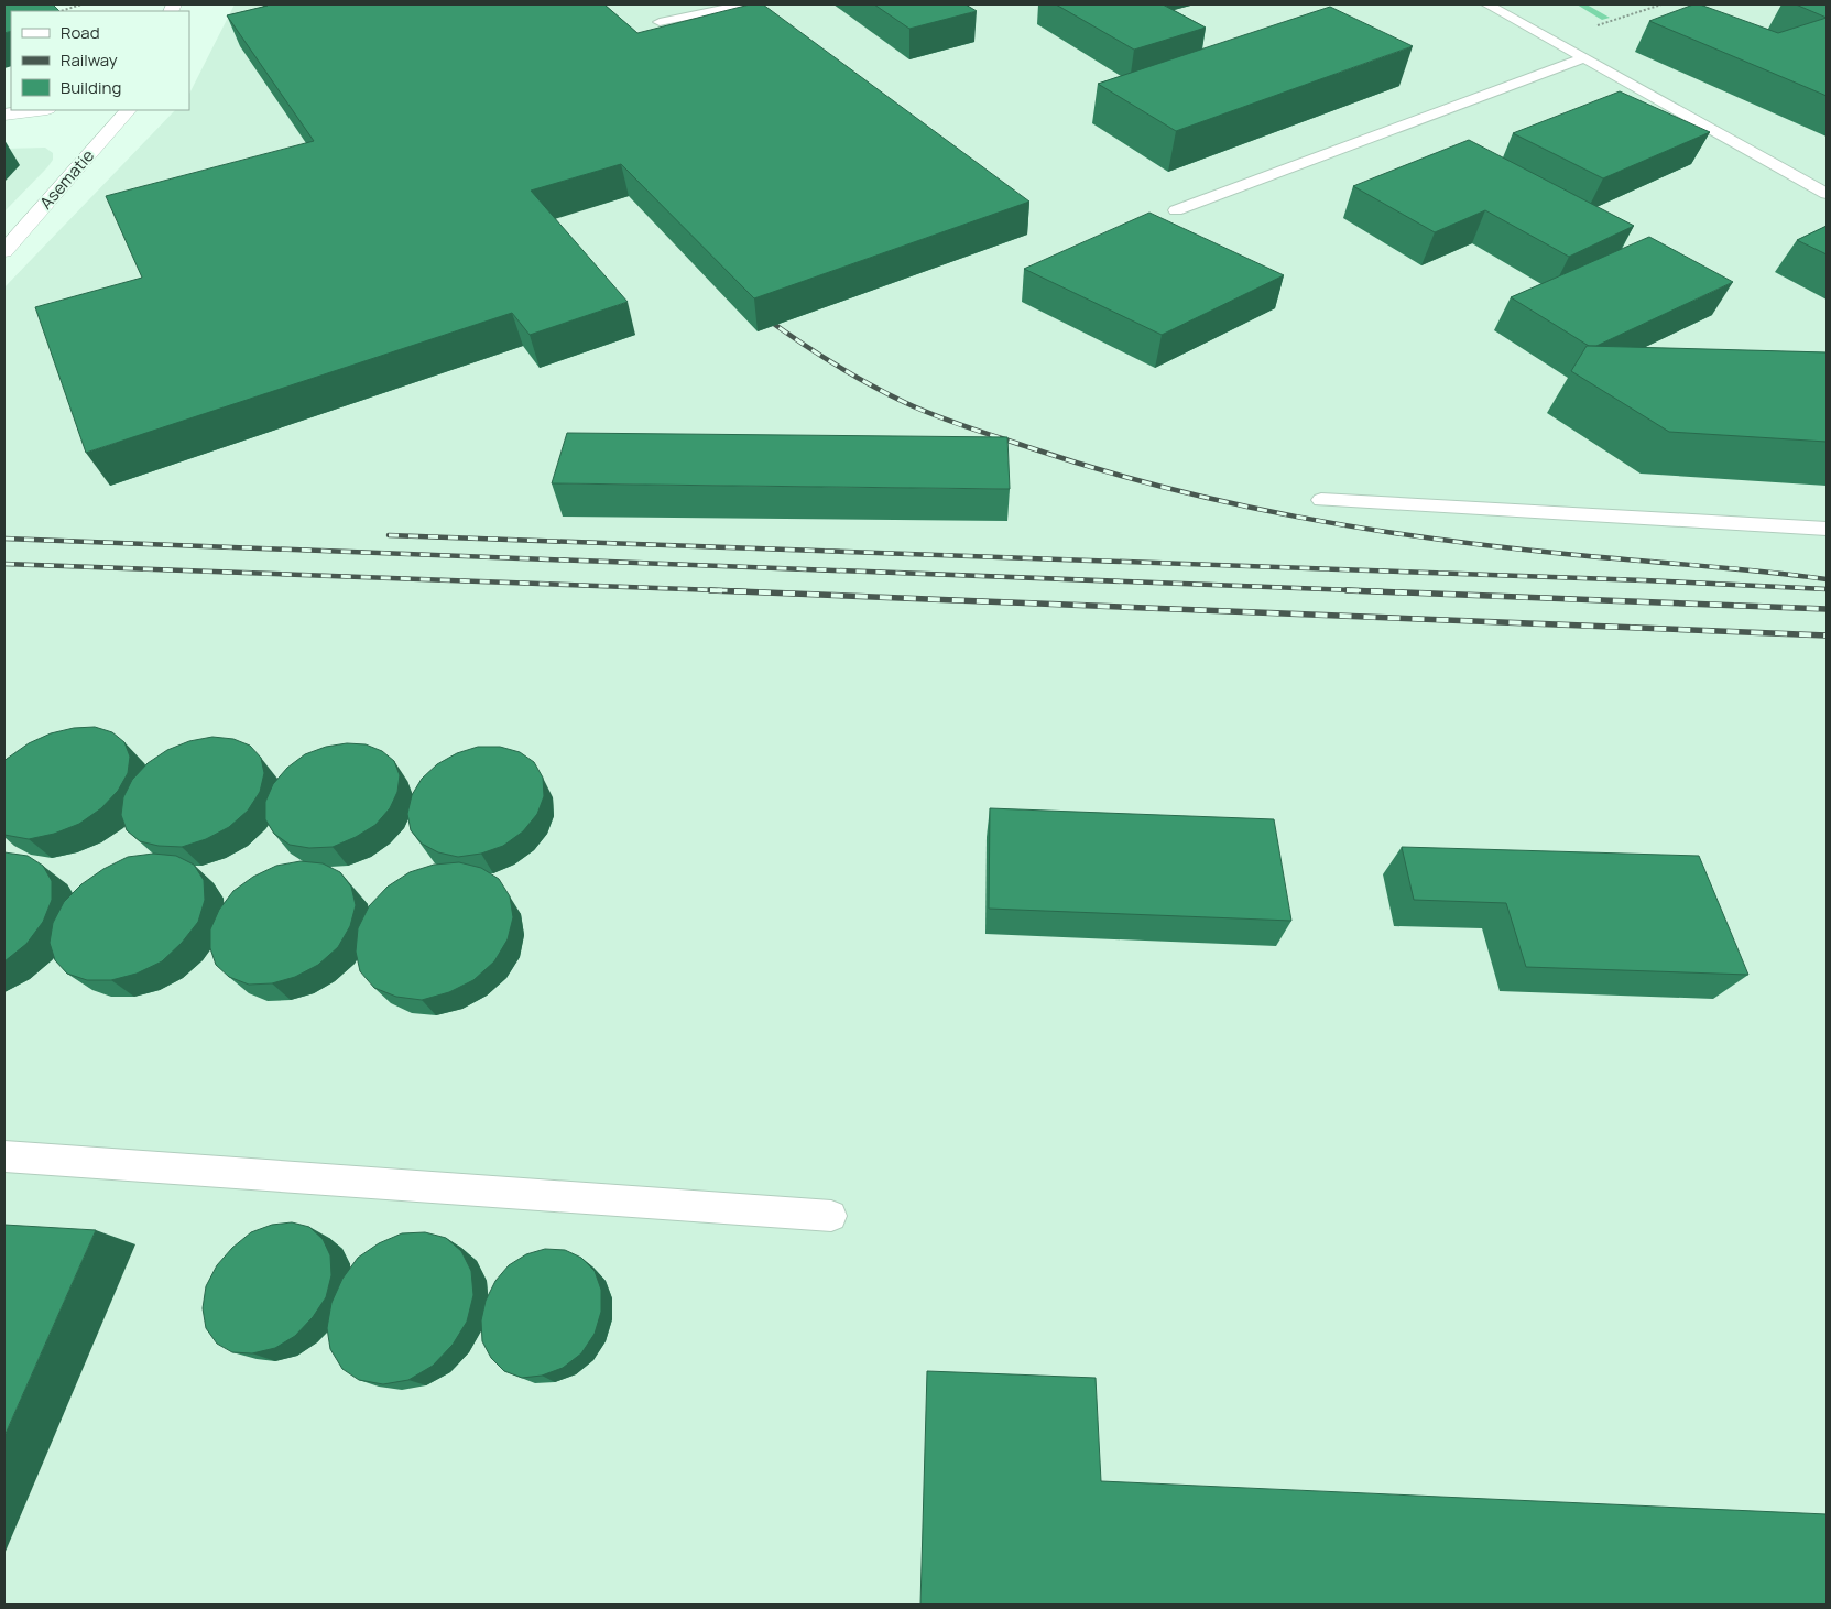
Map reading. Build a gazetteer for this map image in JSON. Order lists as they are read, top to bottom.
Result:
{
  "streets": {
    "street": ["Asematie"]
  },
  "legend": ["Road", "Railway", "Building"]
}
